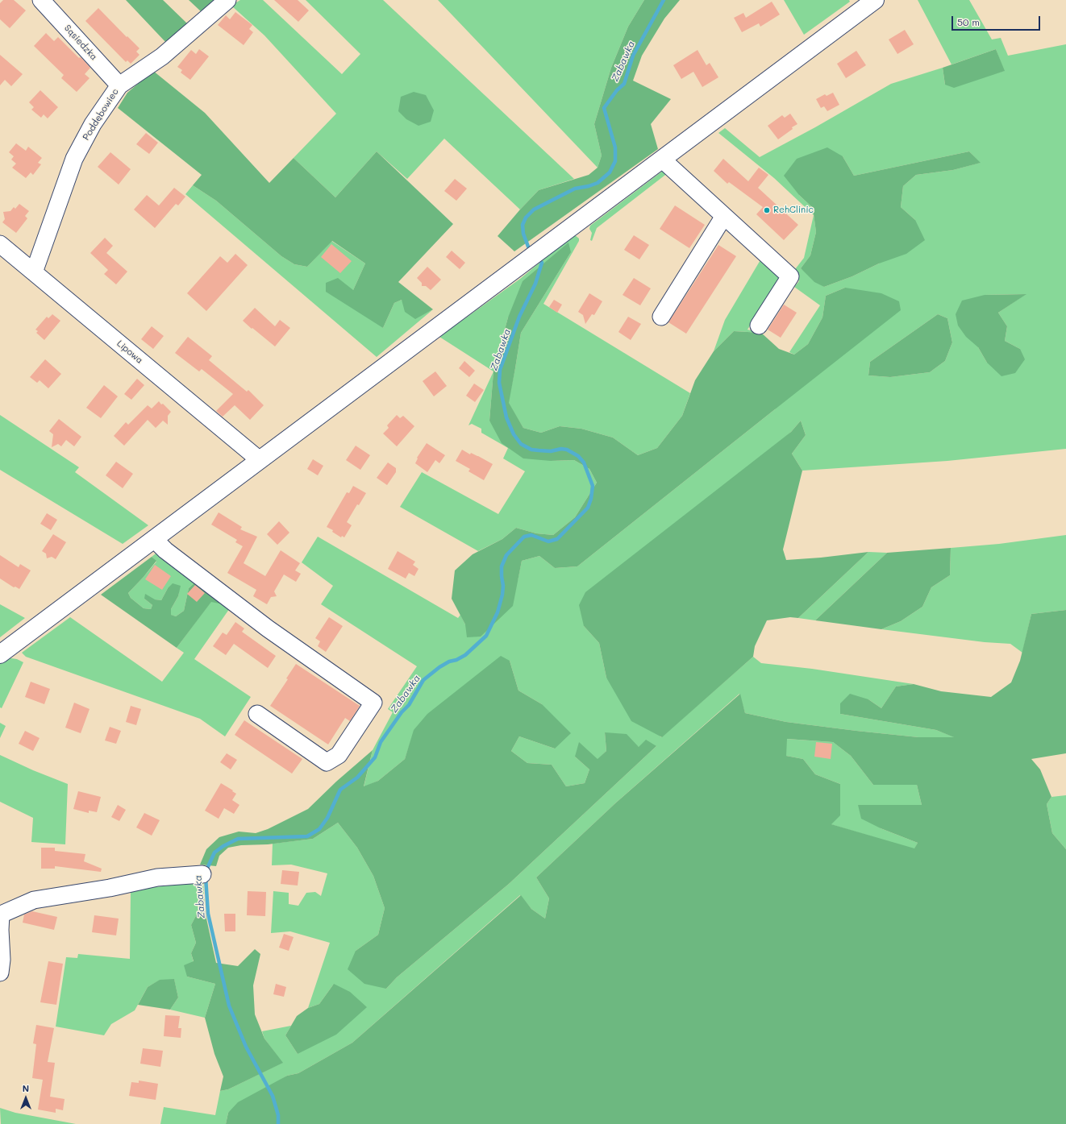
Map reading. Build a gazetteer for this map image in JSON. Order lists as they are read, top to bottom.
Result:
{
  "streets": {
    "street": ["Sąsiedzka", "Poddębowiec", "Lipowa"]
  },
  "crossings": [
    ["Sąsiedzka", "Poddębowiec"],
    ["Poddębowiec", "Lipowa"]
  ],
  "water": ["Zabawka"],
  "places": ["RehClinic"],
  "scale_bar": "50 m",
  "north": "top"
}
